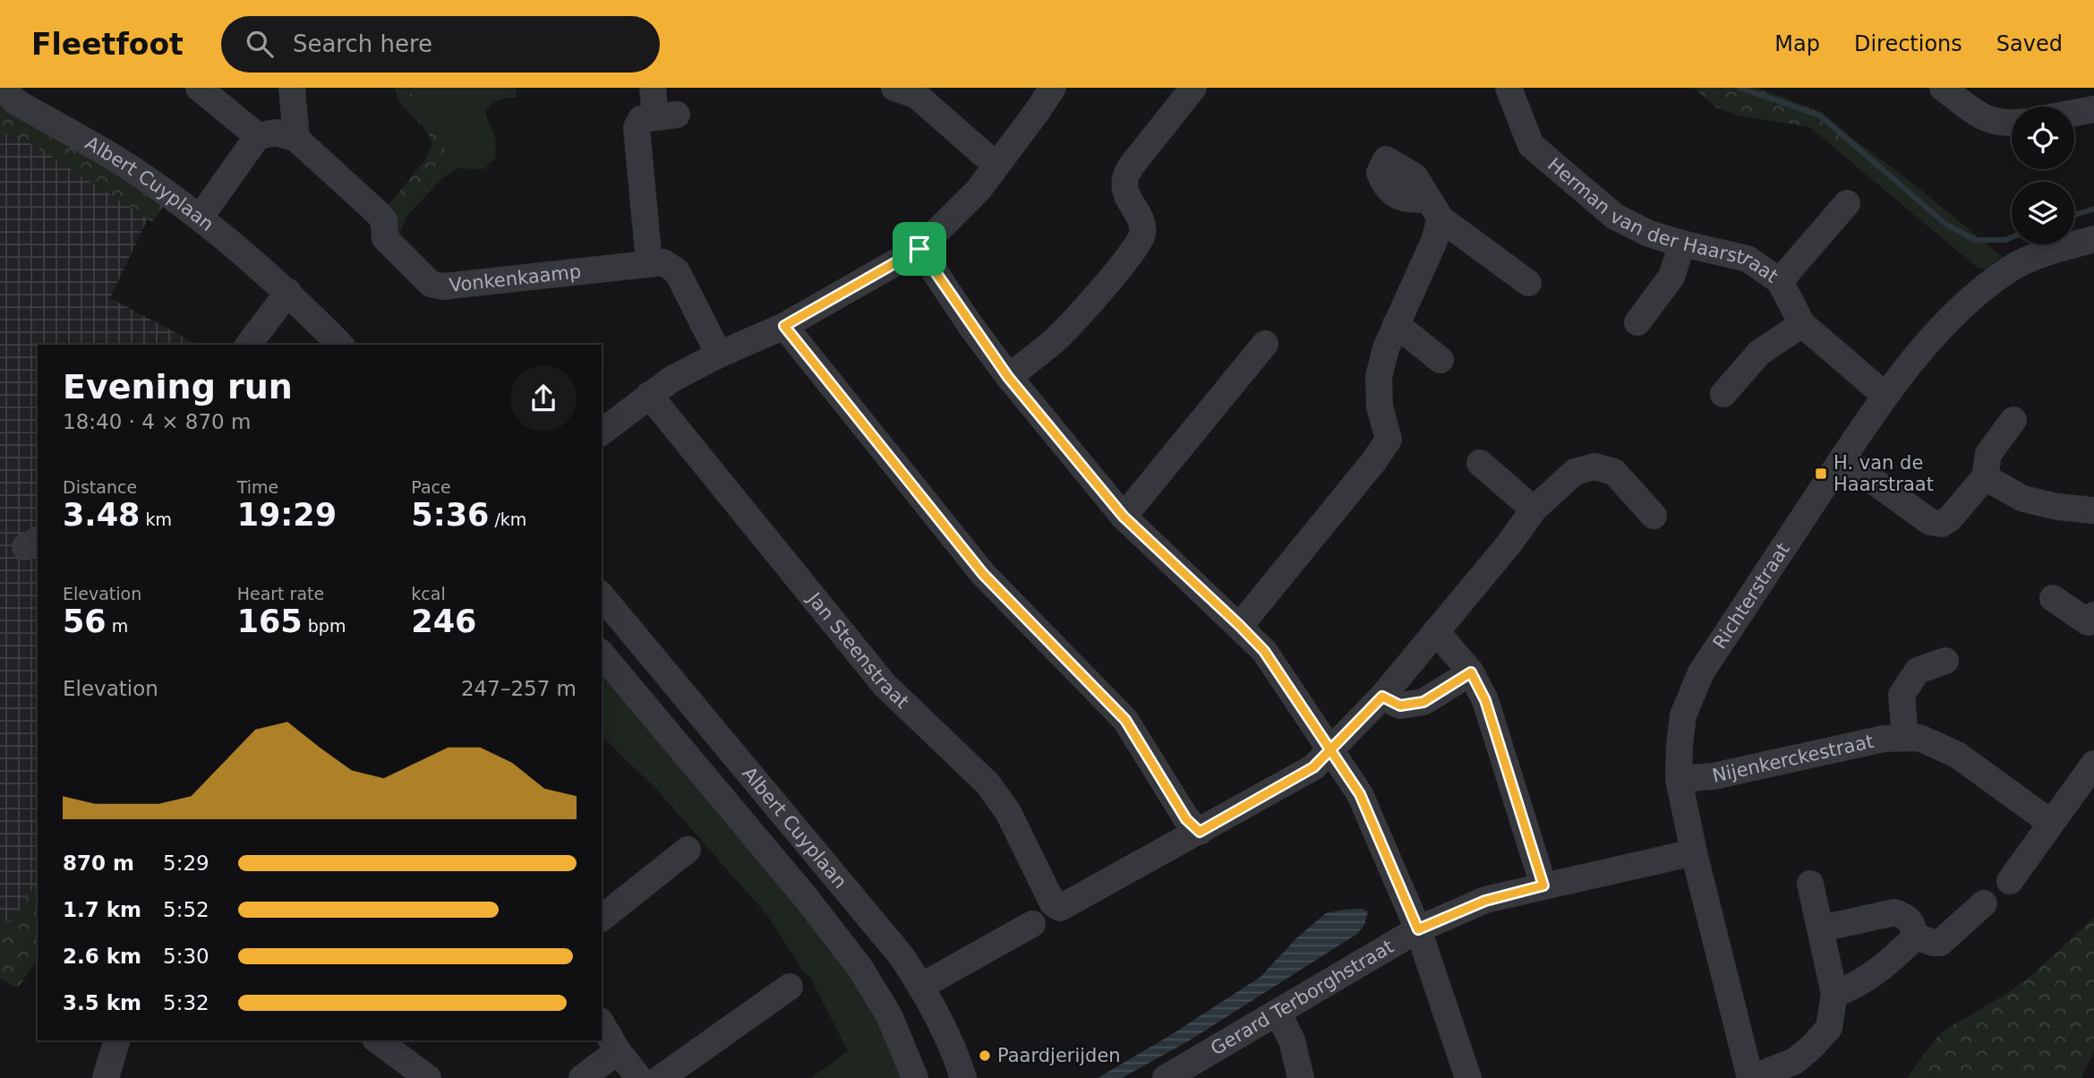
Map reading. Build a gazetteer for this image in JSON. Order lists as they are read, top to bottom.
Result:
{
  "streets": {
    "street": [
      "Albert Cuyplaan",
      "Herman van der Haarstraat",
      "Vonkenkaamp",
      "Richterstraat",
      "Jan Steenstraat",
      "Nijenkerckestraat",
      "Gerard Terborghstraat"
    ]
  },
  "crossings": [
    ["Herman van der Haarstraat", "Richterstraat"],
    ["Richterstraat", "Nijenkerckestraat"],
    ["Richterstraat", "Gerard Terborghstraat"]
  ],
  "places": {
    "transit": ["H. van de Haarstraat"],
    "other": ["Paardjerijden"]
  },
  "page": {
    "header": "Fleetfoot",
    "search": "Search here",
    "nav": ["Map", "Directions", "Saved"],
    "heading": ["Evening run", "18:40 · 4 × 870 m"],
    "stats": [
      ["Distance", "3.48 km"],
      ["Time", "19:29"],
      ["Pace", "5:36 /km"],
      ["Elevation", "56 m"],
      ["Heart rate", "165 bpm"],
      ["kcal", "246"]
    ],
    "chart": ["Elevation", "247–257 m"],
    "list": [
      {
        "name": "870 m",
        "note": "5:29"
      },
      {
        "name": "1.7 km",
        "note": "5:52"
      },
      {
        "name": "2.6 km",
        "note": "5:30"
      },
      {
        "name": "3.5 km",
        "note": "5:32"
      }
    ]
  }
}
